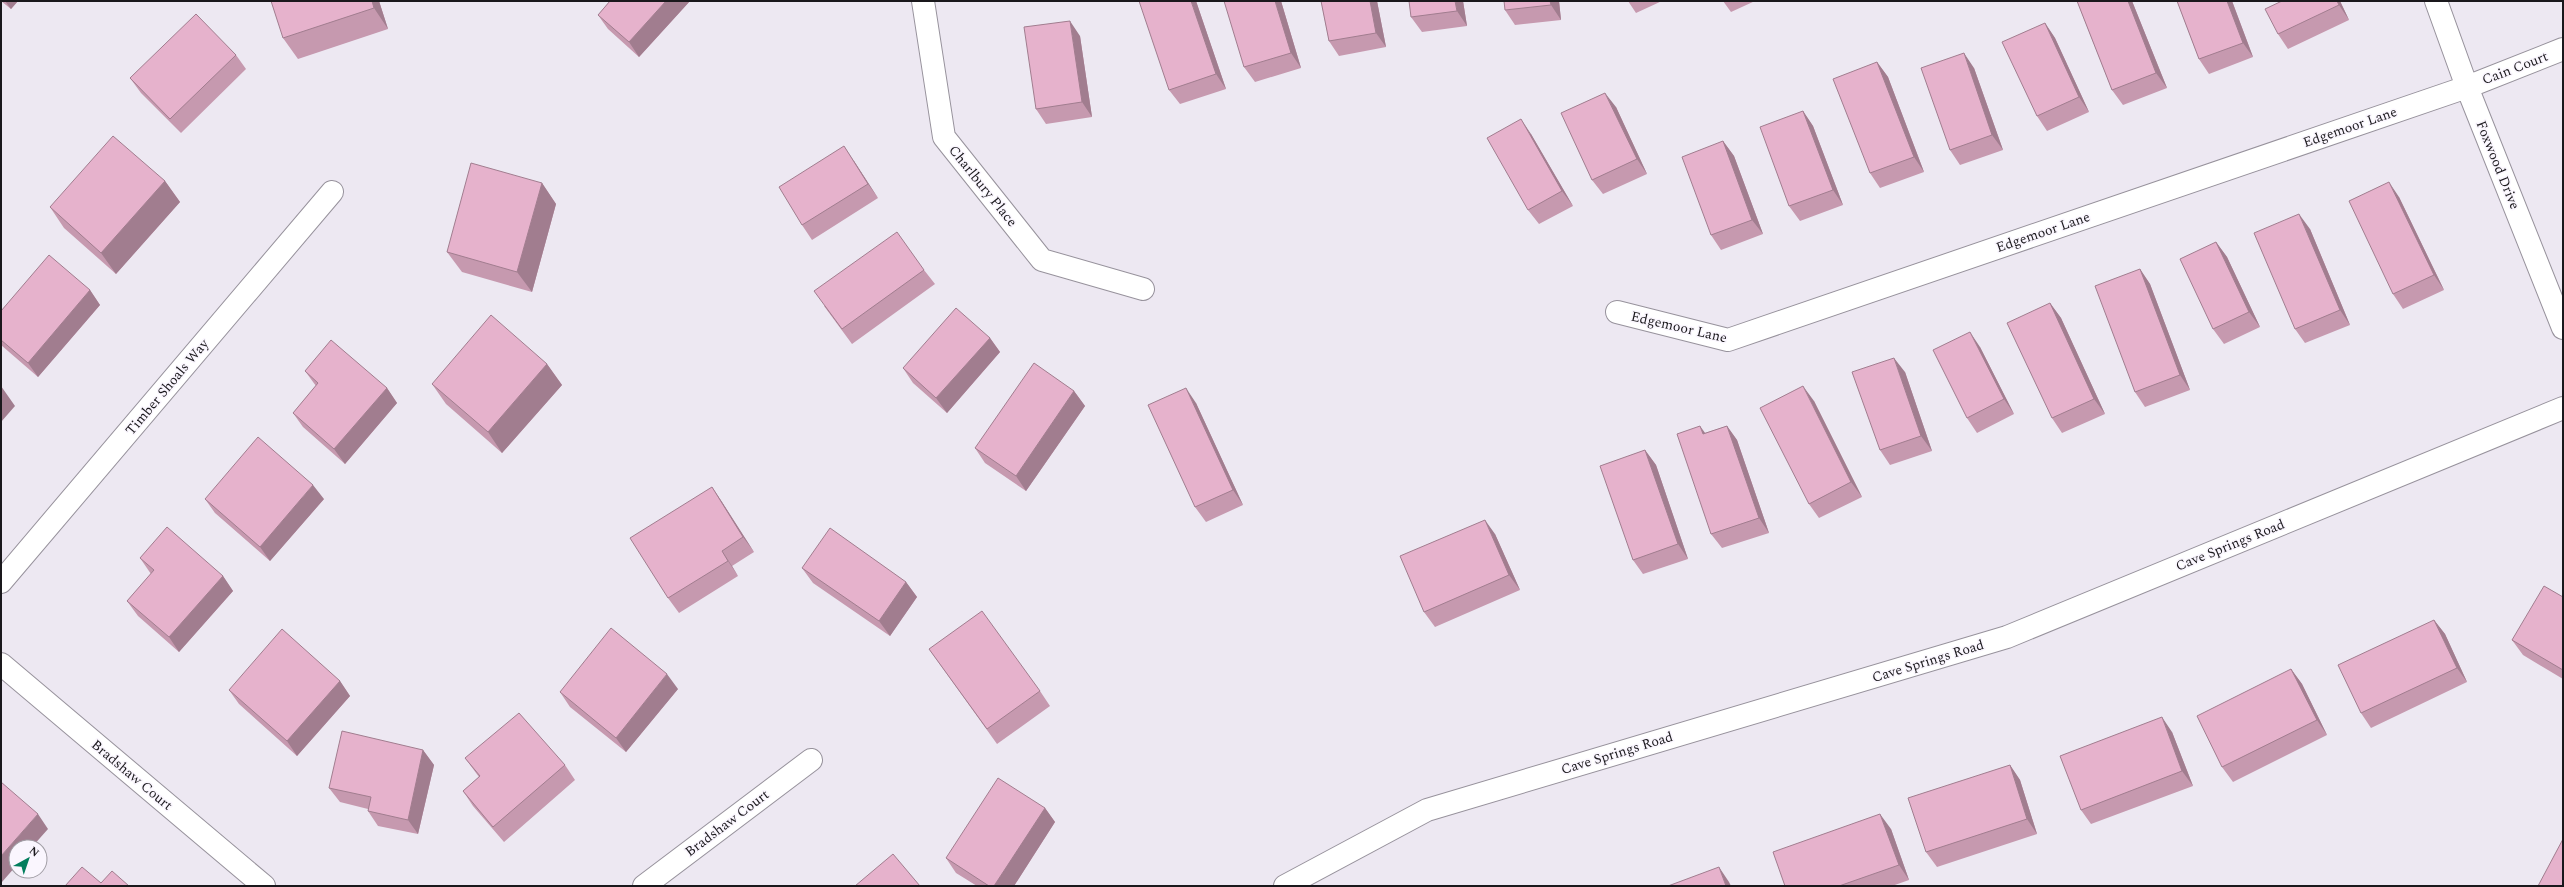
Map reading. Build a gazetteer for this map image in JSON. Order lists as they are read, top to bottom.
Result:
{
  "streets": {
    "street": [
      "Cain Court",
      "Edgemoor Lane",
      "Foxwood Drive",
      "Charlbury Place",
      "Timber Shoals Way",
      "Cave Springs Road",
      "Bradshaw Court"
    ]
  },
  "crossings": [
    ["Cain Court", "Edgemoor Lane"],
    ["Cain Court", "Foxwood Drive"],
    ["Edgemoor Lane", "Foxwood Drive"]
  ],
  "north": "top right"
}
